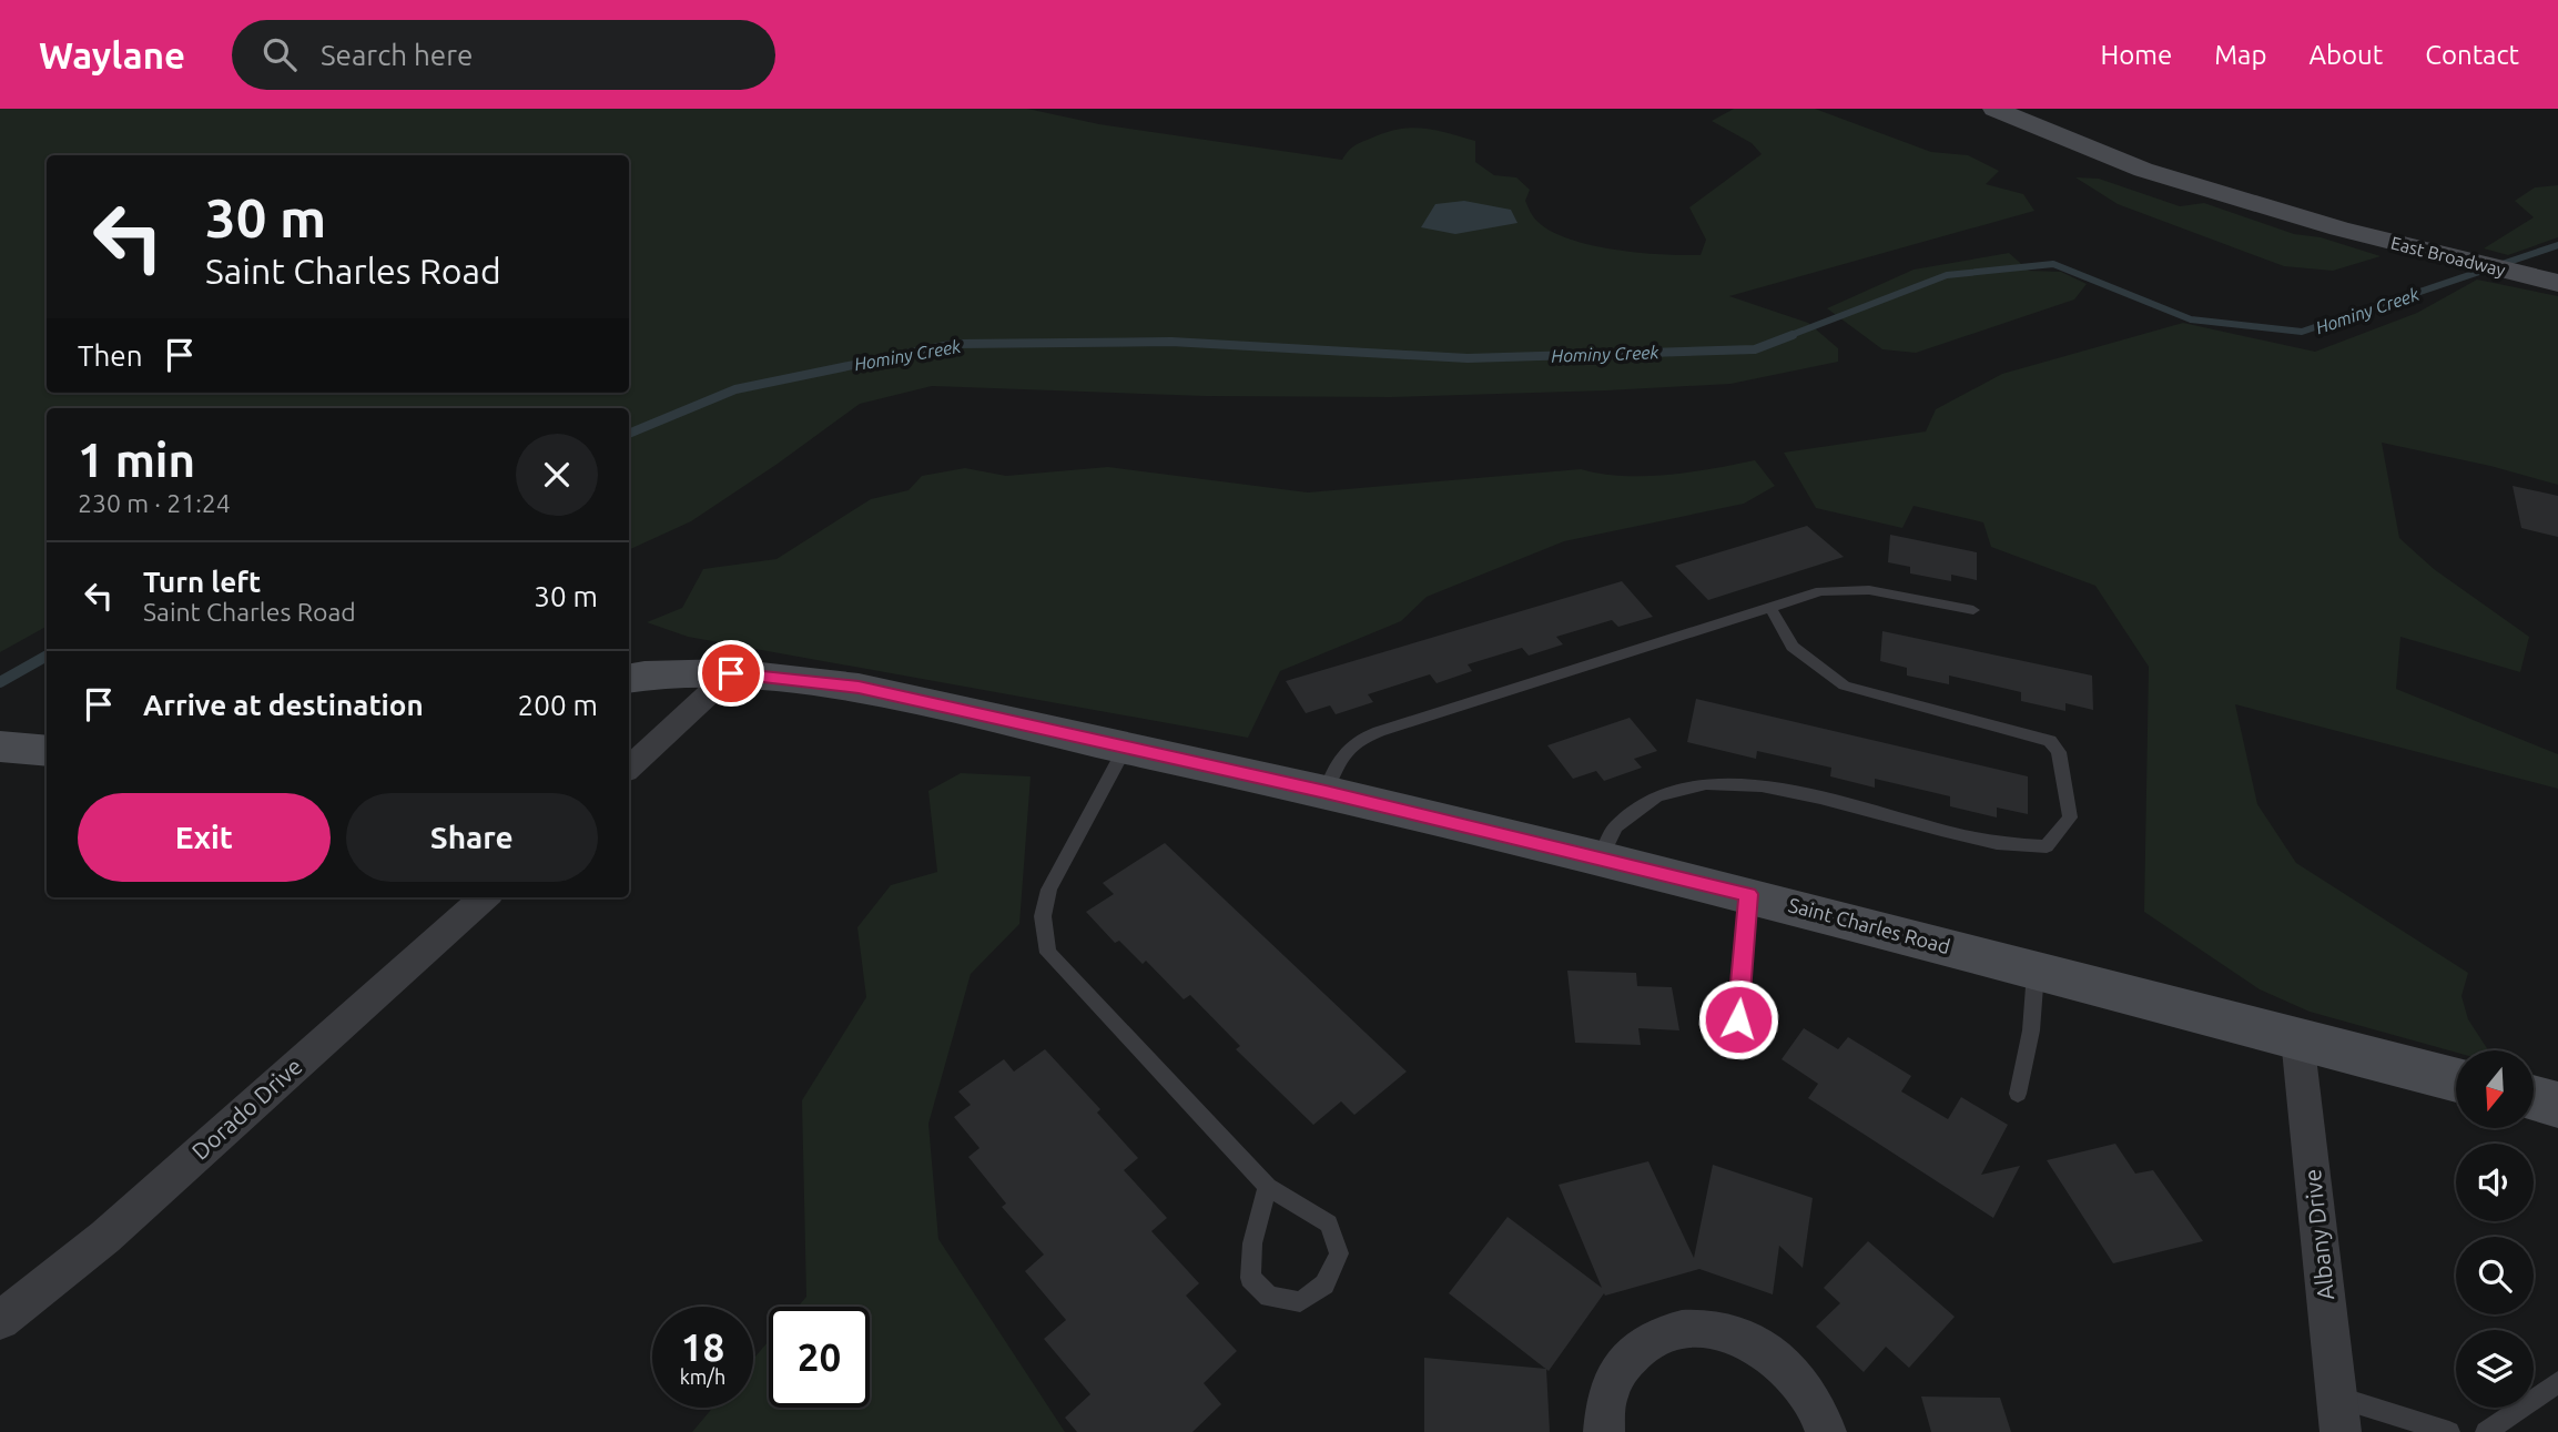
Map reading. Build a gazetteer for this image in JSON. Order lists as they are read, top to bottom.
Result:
{
  "streets": {
    "street": [
      "East Broadway",
      "Saint Charles Road",
      "Dorado Drive",
      "Albany Drive"
    ]
  },
  "crossings": [
    ["Saint Charles Road", "Albany Drive"]
  ],
  "water": ["Hominy Creek"],
  "north": "bottom",
  "page": {
    "header": "Waylane",
    "search": "Search here",
    "nav": [
      "Home",
      "Map",
      "About",
      "Contact"
    ],
    "turn": ["30 m", "Saint Charles Road"],
    "then": "Then",
    "heading": ["1 min", "230 m · 21:24"],
    "list": [
      {
        "name": "Turn left",
        "note": "Saint Charles Road",
        "value": "30 m"
      },
      {
        "name": "Arrive at destination",
        "value": "200 m"
      }
    ],
    "buttons": ["Exit", "Share"],
    "speed": "18 km/h",
    "limit": "20"
  }
}
